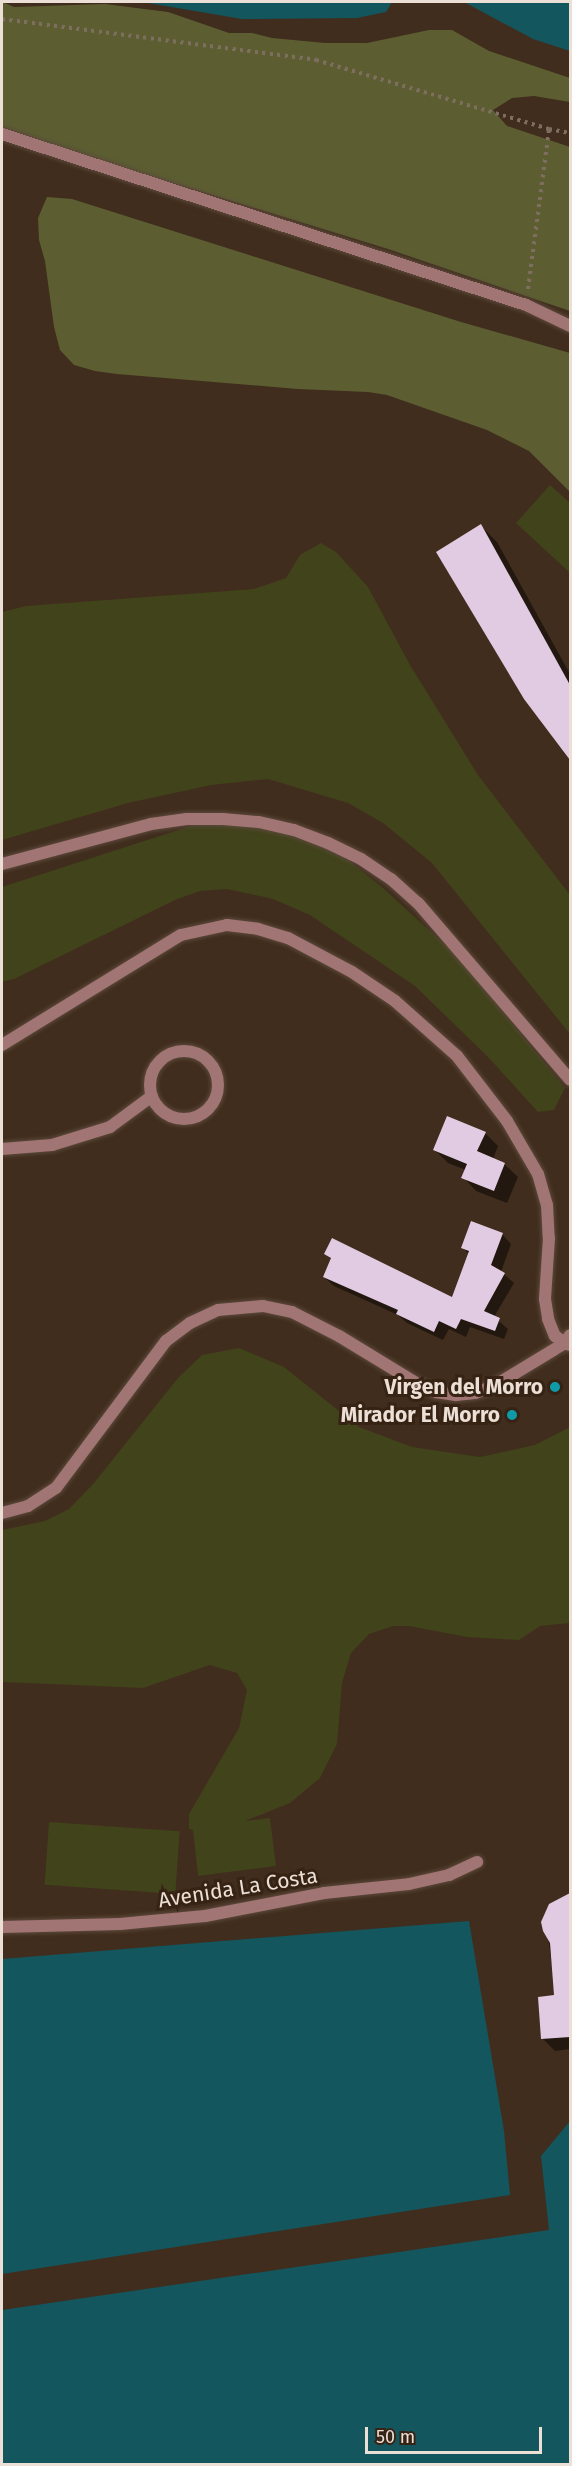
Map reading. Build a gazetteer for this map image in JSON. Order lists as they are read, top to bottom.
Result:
{
  "streets": {
    "street": ["Avenida La Costa"]
  },
  "places": ["Virgen del Morro", "Mirador El Morro"],
  "scale_bar": "50 m"
}
